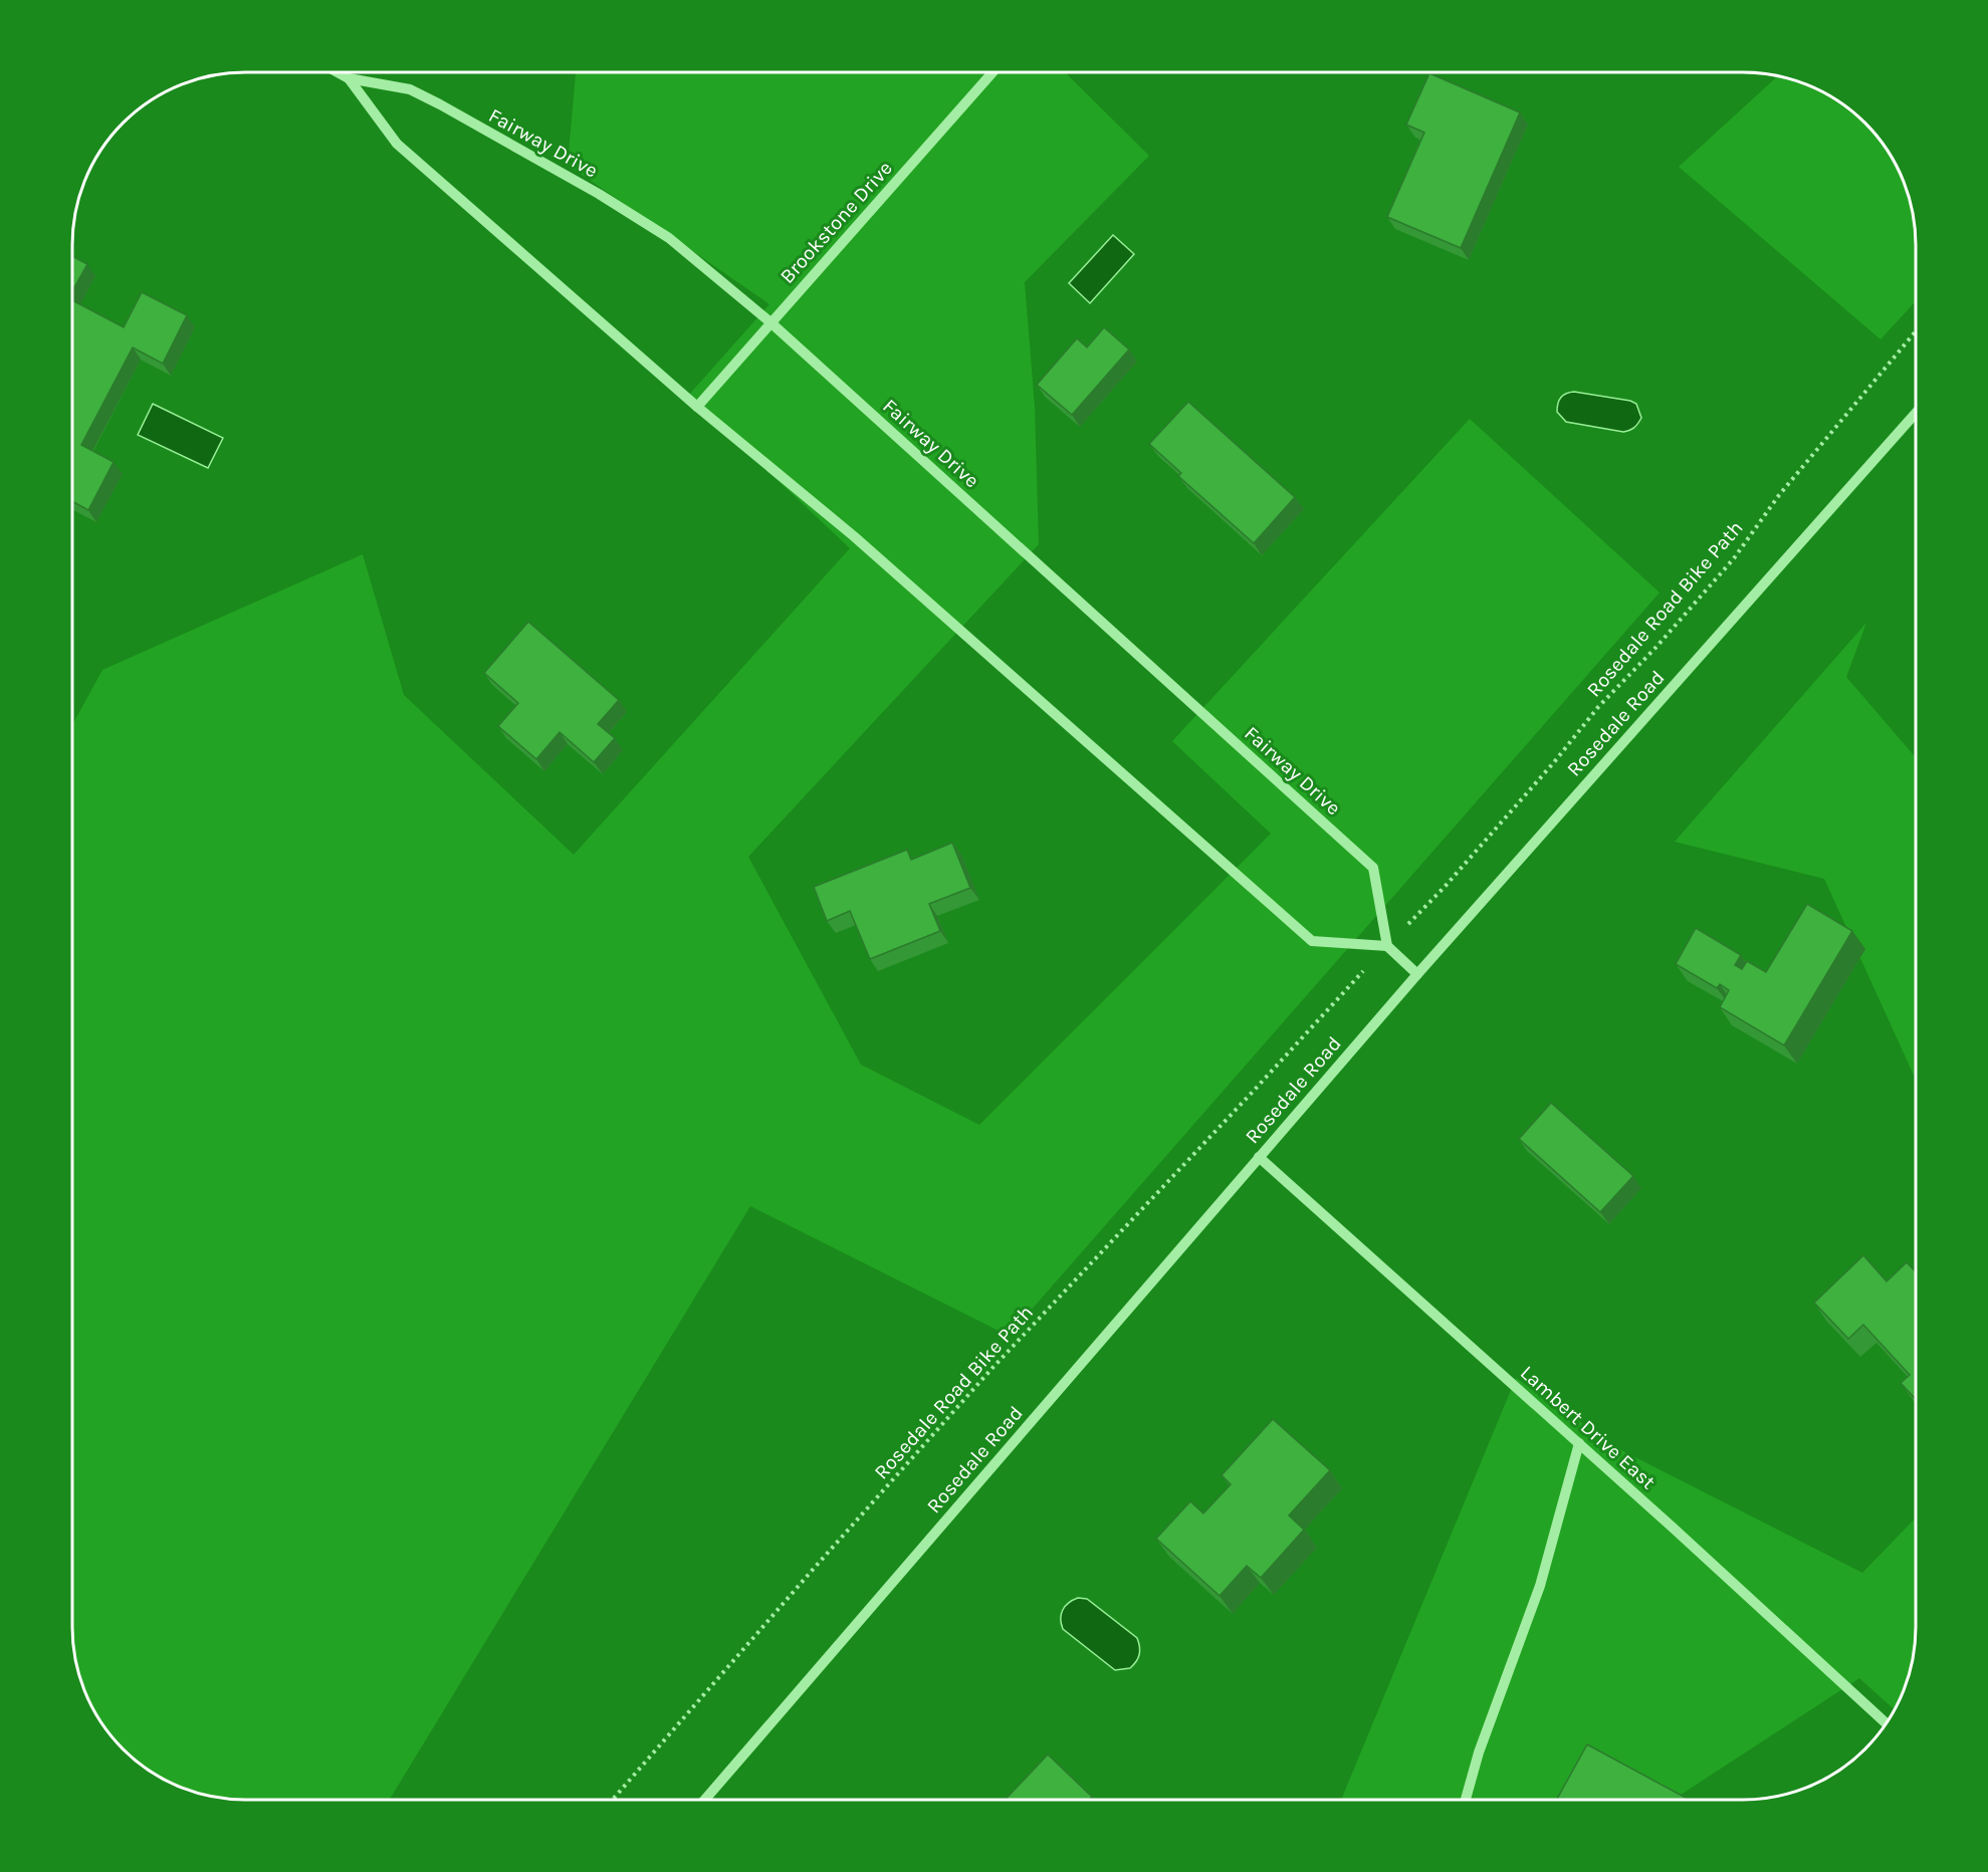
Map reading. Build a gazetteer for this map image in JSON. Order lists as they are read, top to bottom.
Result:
{
  "streets": {
    "street": [
      "Fairway Drive",
      "Brookstone Drive",
      "Rosedale Road",
      "Lambert Drive East"
    ],
    "path": ["Rosedale Road Bike Path"]
  },
  "crossings": [
    ["Fairway Drive", "Brookstone Drive"],
    ["Rosedale Road", "Lambert Drive East"]
  ]
}
